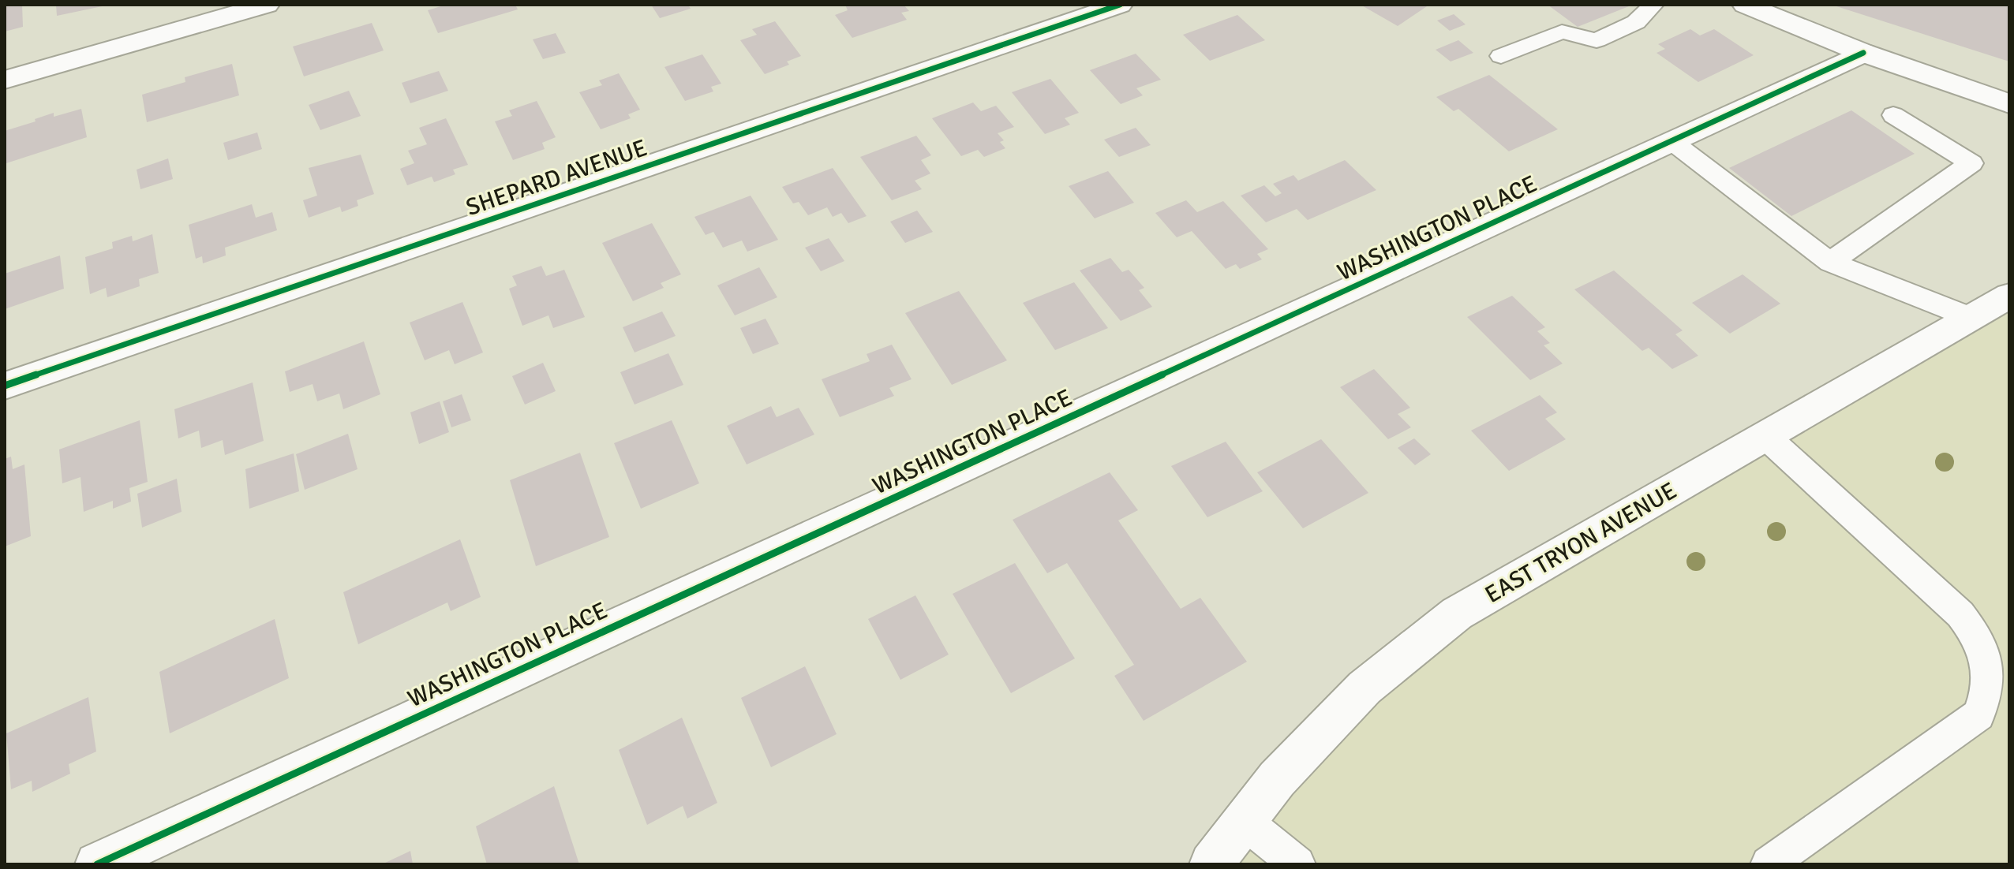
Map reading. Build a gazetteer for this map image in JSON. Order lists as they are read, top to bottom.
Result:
{
  "streets": {
    "street": ["SHEPARD AVENUE", "WASHINGTON PLACE", "EAST TRYON AVENUE"]
  }
}
